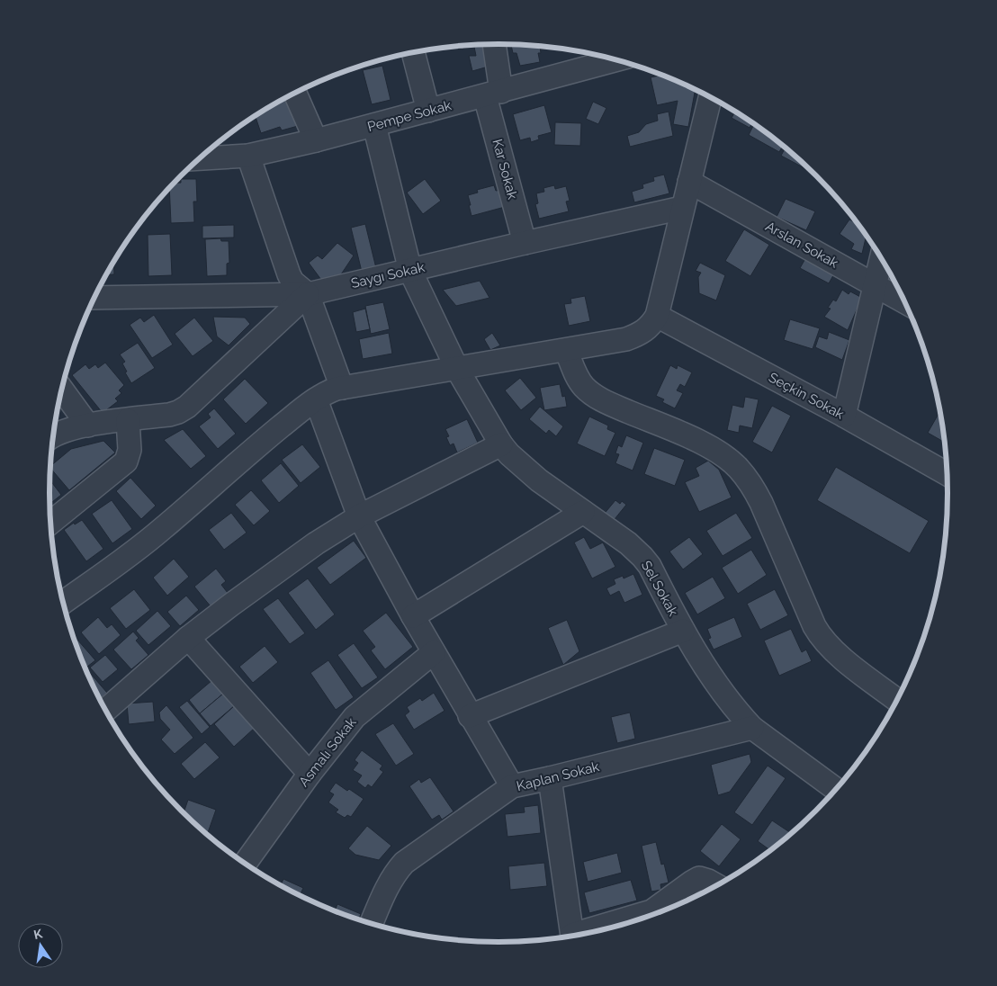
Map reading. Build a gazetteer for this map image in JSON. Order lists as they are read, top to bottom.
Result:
{
  "streets": {
    "street": [
      "Pempe Sokak",
      "Kar Sokak",
      "Arslan Sokak",
      "Saygı Sokak",
      "Seçkin Sokak",
      "Sel Sokak",
      "Asmalı Sokak",
      "Kaplan Sokak"
    ]
  },
  "crossings": [
    ["Pempe Sokak", "Kar Sokak"],
    ["Pempe Sokak", "Sel Sokak"],
    ["Kar Sokak", "Saygı Sokak"],
    ["Saygı Sokak", "Sel Sokak"],
    ["Sel Sokak", "Kaplan Sokak"]
  ],
  "north": "top"
}
